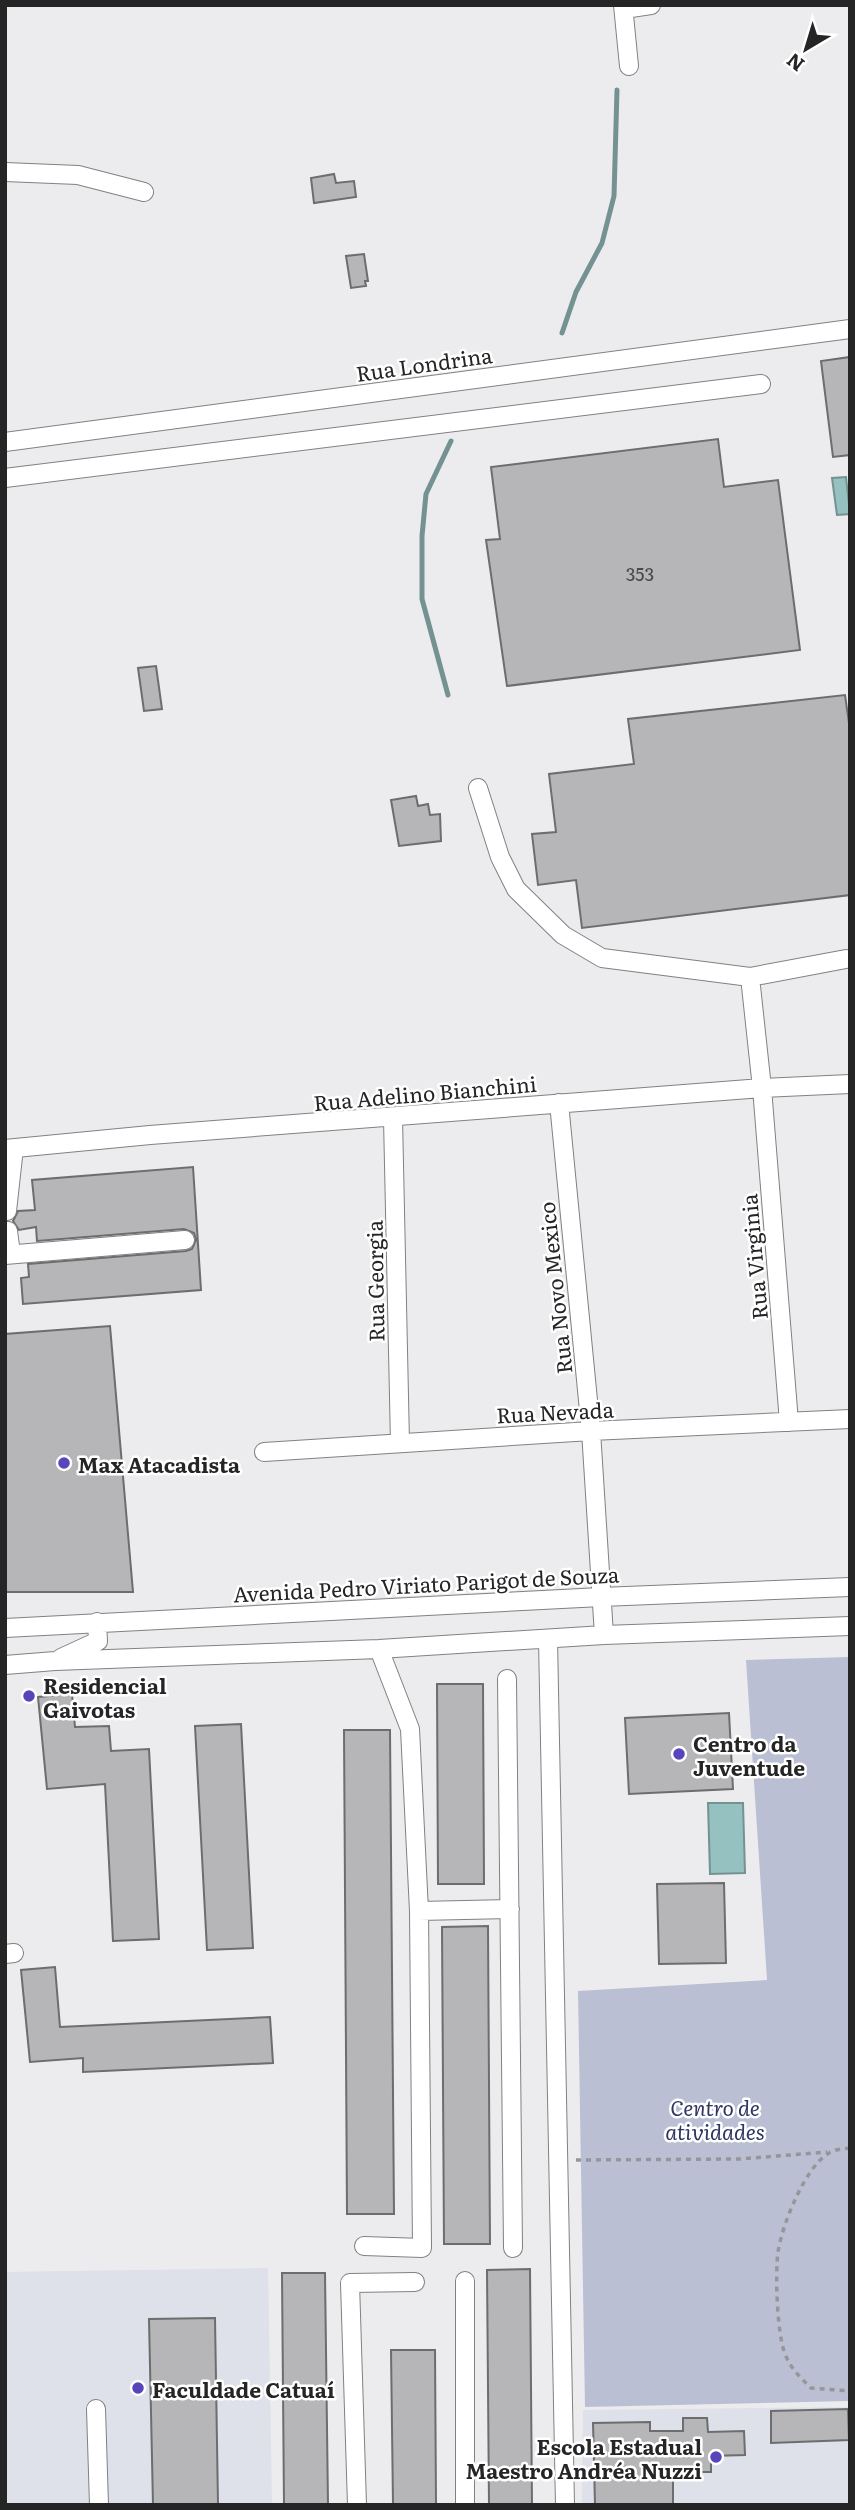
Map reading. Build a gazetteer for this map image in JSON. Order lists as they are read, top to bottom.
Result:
{
  "streets": {
    "street": [
      "Rua Londrina",
      "Rua Adelino Bianchini",
      "Rua Virginia",
      "Rua Georgia",
      "Rua Novo Mexico",
      "Rua Nevada",
      "Avenida Pedro Viriato Parigot de Souza"
    ]
  },
  "crossings": [
    ["Rua Adelino Bianchini", "Rua Virginia"],
    ["Rua Adelino Bianchini", "Rua Georgia"],
    ["Rua Adelino Bianchini", "Rua Novo Mexico"],
    ["Rua Virginia", "Rua Nevada"],
    ["Rua Georgia", "Rua Nevada"],
    ["Rua Novo Mexico", "Rua Nevada"],
    ["Rua Novo Mexico", "Avenida Pedro Viriato Parigot de Souza"]
  ],
  "parks": ["Centro de atividades"],
  "places": [
    "Max Atacadista",
    "Residencial Gaivotas",
    "Centro da Juventude",
    "Faculdade Catuaí",
    "Escola Estadual Maestro Andréa Nuzzi"
  ],
  "house_numbers": ["353"],
  "north": "bottom left"
}
